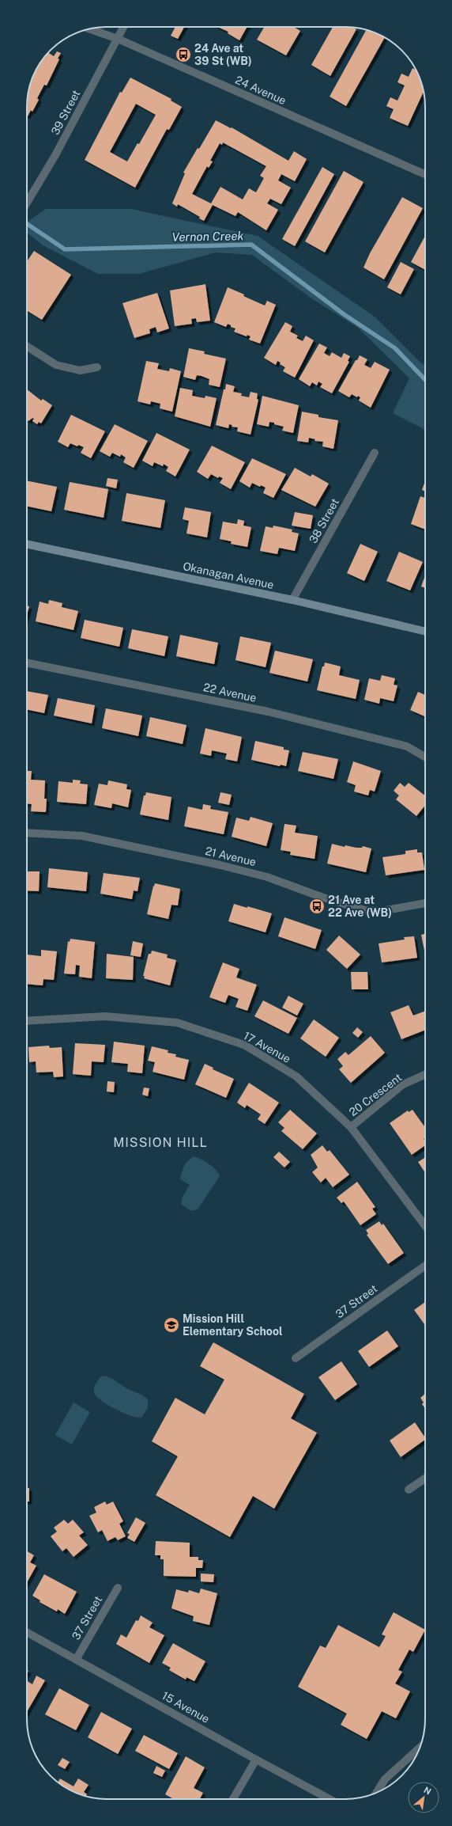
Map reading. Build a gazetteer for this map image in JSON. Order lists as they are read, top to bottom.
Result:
{
  "streets": {
    "street": [
      "24 Avenue",
      "39 Street",
      "38 Street",
      "Okanagan Avenue",
      "22 Avenue",
      "21 Avenue",
      "17 Avenue",
      "20 Crescent",
      "37 Street",
      "15 Avenue"
    ]
  },
  "crossings": [
    ["24 Avenue", "39 Street"],
    ["38 Street", "Okanagan Avenue"],
    ["17 Avenue", "20 Crescent"],
    ["37 Street", "15 Avenue"]
  ],
  "districts": ["MISSION HILL"],
  "water": ["Vernon Creek"],
  "places": {
    "bus stop": ["24 Ave at 39 St (WB)", "21 Ave at 22 Ave (WB)"],
    "school or university": ["Mission Hill Elementary School"]
  },
  "north": "top right"
}
